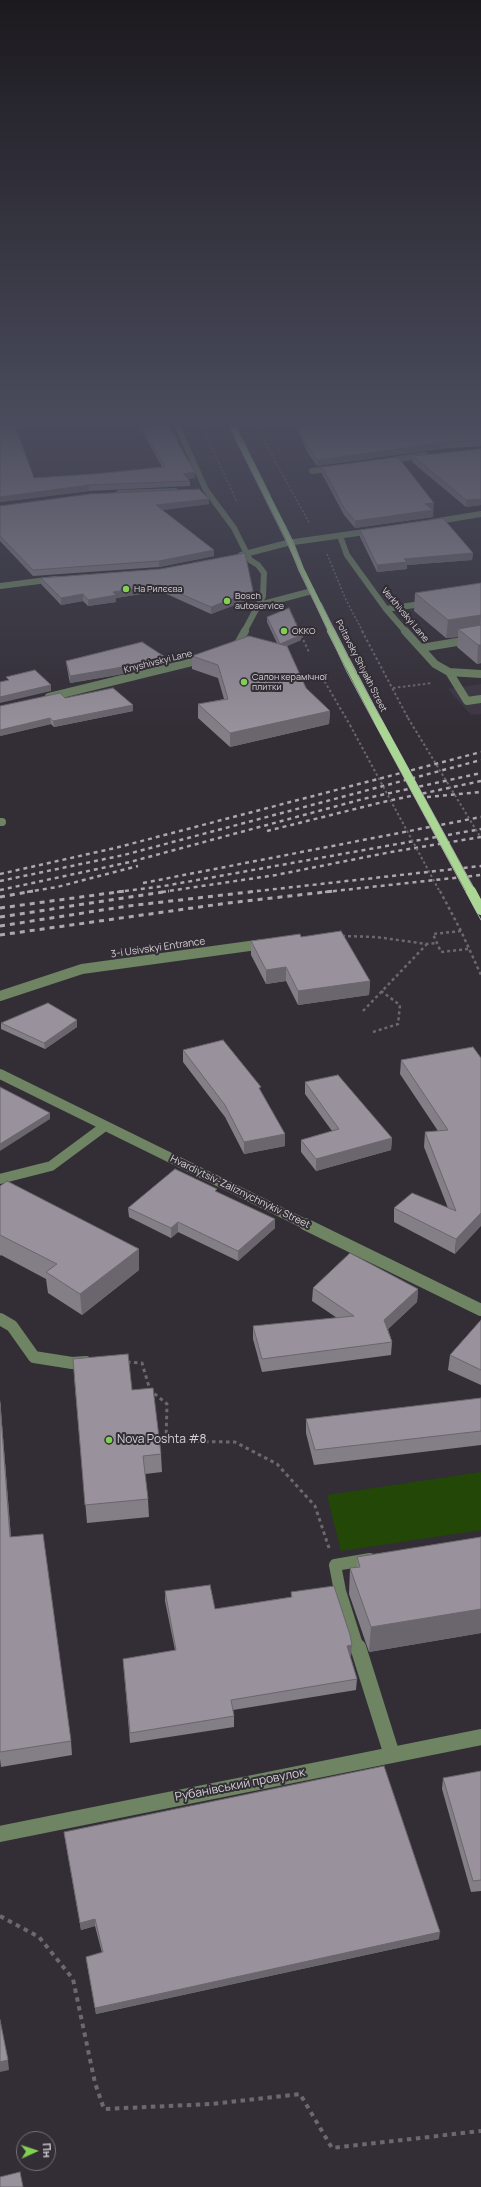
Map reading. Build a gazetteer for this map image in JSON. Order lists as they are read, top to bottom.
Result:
{
  "streets": {
    "main road": ["Poltavsky Shlyakh Street"],
    "street": [
      "Verkhivskyi Lane",
      "Knyshivskyi Lane",
      "3-i Usivskyi Entrance",
      "Hvardiytsiv-Zaliznychnykiv Street",
      "Рубанівський провулок"
    ]
  },
  "places": [
    "На Рилєєва",
    "Bosch autoservice",
    "OKKO",
    "Салон керамічної плитки",
    "Nova Poshta #8"
  ],
  "north": "right"
}
